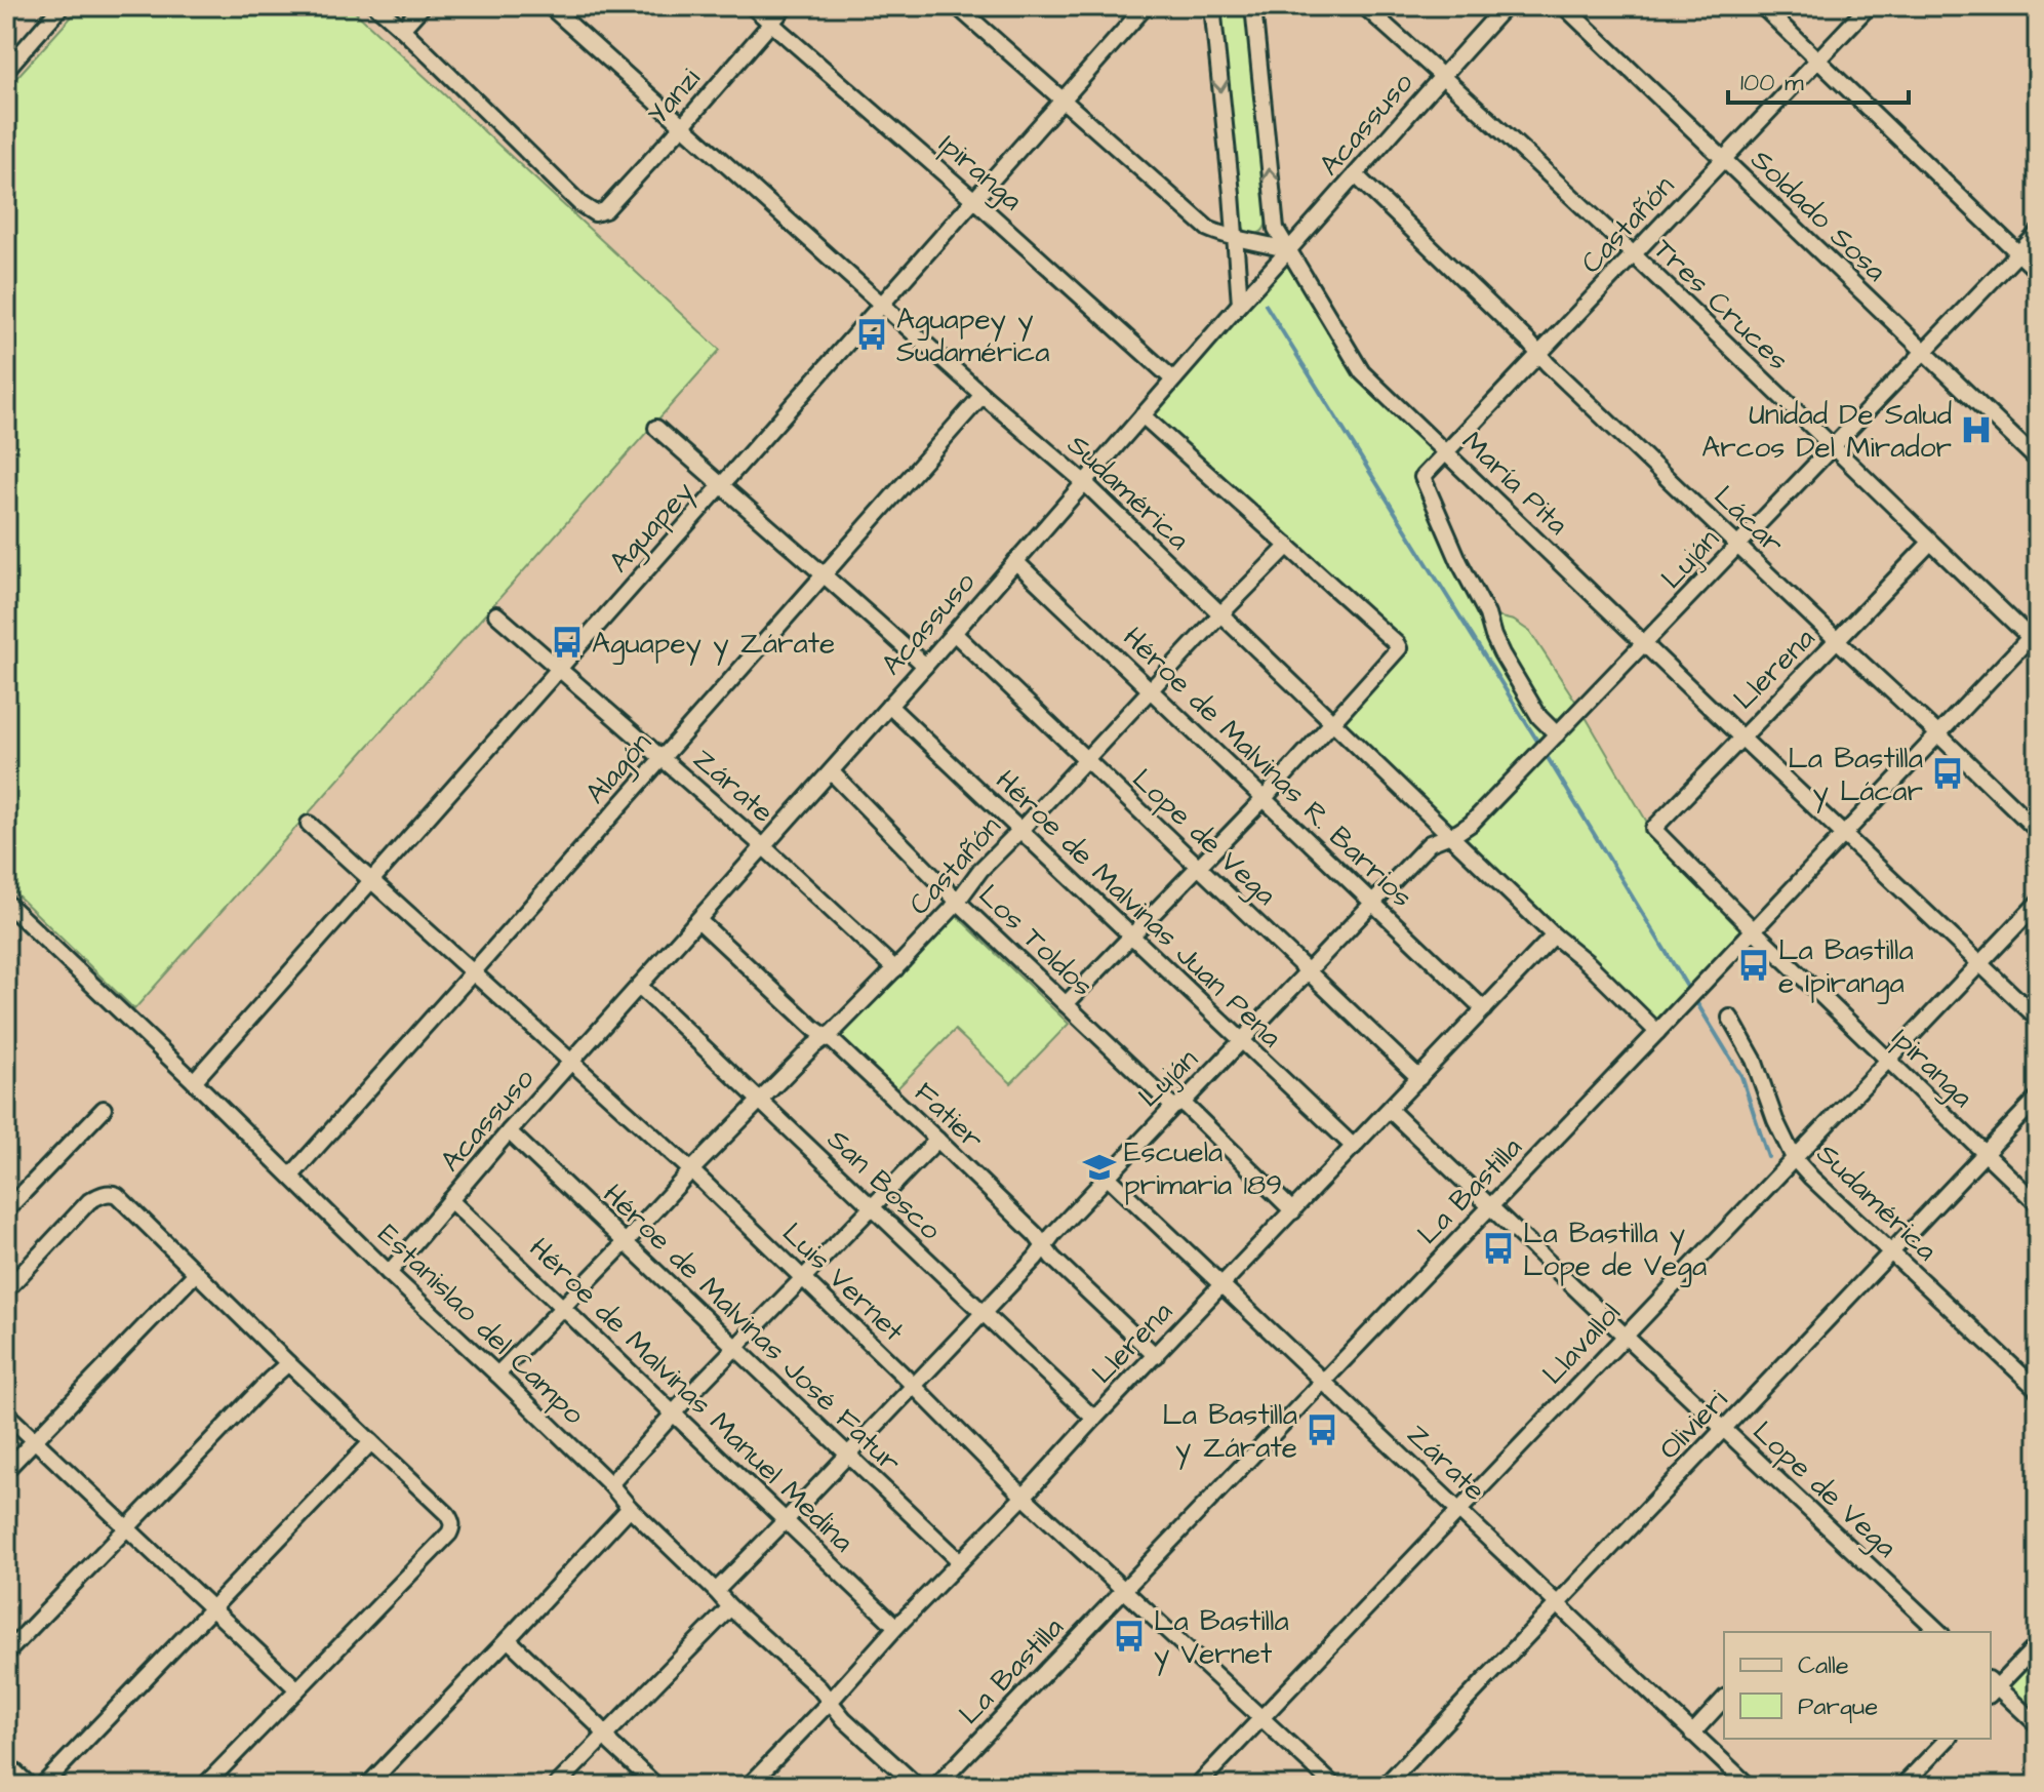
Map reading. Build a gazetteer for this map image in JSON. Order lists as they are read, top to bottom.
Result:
{
  "streets": {
    "street": [
      "Yanzi",
      "Acassuso",
      "Ipiranga",
      "Soldado Sosa",
      "Castañón",
      "Tres Cruces",
      "María Pita",
      "Sudamérica",
      "Lácar",
      "Aguapey",
      "Luján",
      "Llerena",
      "Héroe de Malvinas R. Barrios",
      "Alagón",
      "Zárate",
      "Lope de Vega",
      "Héroe de Malvinas Juan Pena",
      "Los Toldos",
      "Fatier",
      "San Bosco",
      "La Bastilla",
      "Luis Vernet",
      "Estanislao del Campo",
      "Héroe de Malvinas José Fatur",
      "Llavallol",
      "Héroe de Malvinas Manuel Medina",
      "Olivieri"
    ]
  },
  "crossings": [
    ["Yanzi", "Ipiranga"],
    ["Yanzi", "Sudamérica"],
    ["Acassuso", "Ipiranga"],
    ["Acassuso", "Tres Cruces"],
    ["Acassuso", "María Pita"],
    ["Acassuso", "Sudamérica"],
    ["Acassuso", "Lácar"],
    ["Acassuso", "Héroe de Malvinas R. Barrios"],
    ["Acassuso", "Zárate"],
    ["Acassuso", "Lope de Vega"],
    ["Acassuso", "Héroe de Malvinas Juan Pena"],
    ["Acassuso", "Los Toldos"],
    ["Acassuso", "Fatier"],
    ["Acassuso", "San Bosco"],
    ["Acassuso", "Luis Vernet"],
    ["Acassuso", "Estanislao del Campo"],
    ["Acassuso", "Héroe de Malvinas José Fatur"],
    ["Acassuso", "Héroe de Malvinas Manuel Medina"],
    ["Ipiranga", "Aguapey"],
    ["Ipiranga", "Llerena"],
    ["Ipiranga", "La Bastilla"],
    ["Ipiranga", "Llavallol"],
    ["Ipiranga", "Olivieri"],
    ["Soldado Sosa", "Castañón"],
    ["Soldado Sosa", "Luján"],
    ["Castañón", "Tres Cruces"],
    ["Castañón", "María Pita"],
    ["Castañón", "Sudamérica"],
    ["Castañón", "Lácar"],
    ["Castañón", "Luján"],
    ["Castañón", "Héroe de Malvinas R. Barrios"],
    ["Castañón", "Zárate"],
    ["Castañón", "Lope de Vega"],
    ["Castañón", "Héroe de Malvinas Juan Pena"],
    ["Castañón", "Los Toldos"],
    ["Castañón", "Fatier"],
    ["Castañón", "San Bosco"],
    ["Castañón", "Luis Vernet"],
    ["Castañón", "Estanislao del Campo"],
    ["Castañón", "Héroe de Malvinas José Fatur"],
    ["Castañón", "Héroe de Malvinas Manuel Medina"],
    ["Tres Cruces", "Luján"],
    ["Tres Cruces", "Llerena"],
    ["Tres Cruces", "La Bastilla"],
    ["María Pita", "Luján"],
    ["María Pita", "Llerena"],
    ["María Pita", "La Bastilla"],
    ["María Pita", "Llavallol"],
    ["Sudamérica", "Aguapey"],
    ["Sudamérica", "Luján"],
    ["Sudamérica", "Llerena"],
    ["Sudamérica", "Alagón"],
    ["Sudamérica", "La Bastilla"],
    ["Sudamérica", "Llavallol"],
    ["Sudamérica", "Olivieri"],
    ["Lácar", "Luján"],
    ["Lácar", "Llerena"],
    ["Lácar", "La Bastilla"],
    ["Aguapey", "Zárate"],
    ["Aguapey", "Luis Vernet"],
    ["Aguapey", "Estanislao del Campo"],
    ["Luján", "Héroe de Malvinas R. Barrios"],
    ["Luján", "Zárate"],
    ["Luján", "Lope de Vega"],
    ["Luján", "Héroe de Malvinas Juan Pena"],
    ["Luján", "Los Toldos"],
    ["Luján", "Fatier"],
    ["Luján", "San Bosco"],
    ["Luján", "Luis Vernet"],
    ["Luján", "Estanislao del Campo"],
    ["Luján", "Héroe de Malvinas José Fatur"],
    ["Luján", "Héroe de Malvinas Manuel Medina"],
    ["Llerena", "Héroe de Malvinas R. Barrios"],
    ["Llerena", "Zárate"],
    ["Llerena", "Lope de Vega"],
    ["Llerena", "Héroe de Malvinas Juan Pena"],
    ["Llerena", "Los Toldos"],
    ["Llerena", "Fatier"],
    ["Llerena", "San Bosco"],
    ["Llerena", "Luis Vernet"],
    ["Llerena", "Estanislao del Campo"],
    ["Llerena", "Héroe de Malvinas José Fatur"],
    ["Llerena", "Héroe de Malvinas Manuel Medina"],
    ["Alagón", "Zárate"],
    ["Alagón", "Luis Vernet"],
    ["Alagón", "Estanislao del Campo"],
    ["Zárate", "La Bastilla"],
    ["Zárate", "Llavallol"],
    ["Zárate", "Olivieri"],
    ["Lope de Vega", "La Bastilla"],
    ["Lope de Vega", "Llavallol"],
    ["Lope de Vega", "Olivieri"],
    ["La Bastilla", "Luis Vernet"],
    ["Luis Vernet", "Llavallol"]
  ],
  "places": {
    "bus stop": [
      "Aguapey y Sudamérica",
      "Aguapey y Zárate",
      "La Bastilla y Lácar",
      "La Bastilla e Ipiranga",
      "La Bastilla y Lope de Vega",
      "La Bastilla y Zárate",
      "La Bastilla y Vernet"
    ],
    "hospital": ["Unidad De Salud Arcos Del Mirador"],
    "school or university": ["Escuela primaria 189"]
  },
  "legend": ["Calle", "Parque"],
  "scale_bar": "100 m"
}
